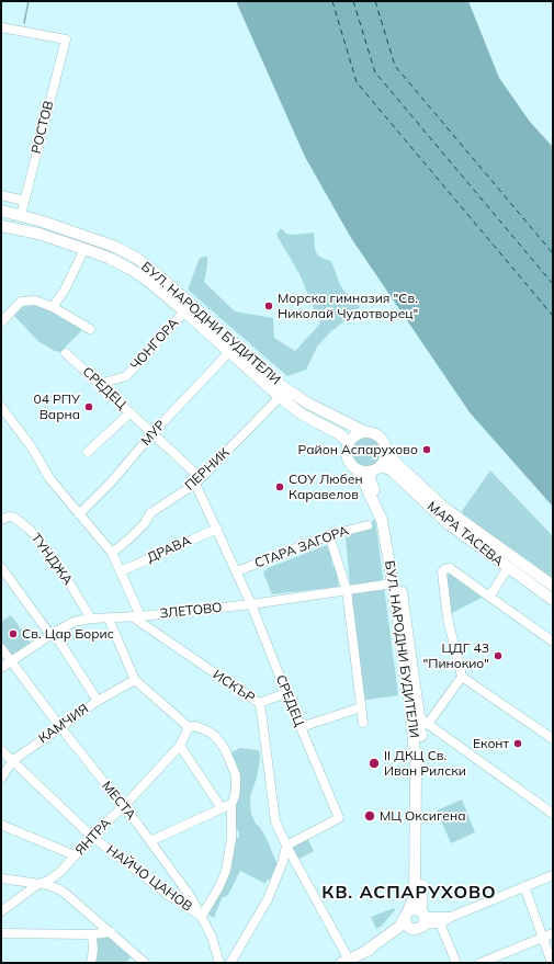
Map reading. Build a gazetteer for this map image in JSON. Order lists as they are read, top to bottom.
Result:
{
  "streets": {
    "main road": ["БУЛ. НАРОДНИ БУДИТЕЛИ", "МАРА ТАСЕВА"],
    "street": [
      "РОСТОВ",
      "ЧОНГОРА",
      "СРЕДЕЦ",
      "МУР",
      "ПЕРНИК",
      "СТАРА ЗАГОРА",
      "ДРАВА",
      "ТУНДЖА",
      "ЗЛЕТОВО",
      "ИСКЪР",
      "КАМЧИЯ",
      "МЕСТА",
      "ЯНТРА",
      "НАЙЧО ЦАНОВ"
    ]
  },
  "crossings": [
    ["РОСТОВ", "БУЛ. НАРОДНИ БУДИТЕЛИ"],
    ["БУЛ. НАРОДНИ БУДИТЕЛИ", "ЧОНГОРА"],
    ["БУЛ. НАРОДНИ БУДИТЕЛИ", "МУР"],
    ["БУЛ. НАРОДНИ БУДИТЕЛИ", "ПЕРНИК"],
    ["БУЛ. НАРОДНИ БУДИТЕЛИ", "МАРА ТАСЕВА"],
    ["БУЛ. НАРОДНИ БУДИТЕЛИ", "ЗЛЕТОВО"],
    ["ЧОНГОРА", "СРЕДЕЦ"],
    ["СРЕДЕЦ", "МУР"],
    ["СРЕДЕЦ", "ПЕРНИК"],
    ["СРЕДЕЦ", "СТАРА ЗАГОРА"],
    ["СРЕДЕЦ", "ДРАВА"],
    ["СРЕДЕЦ", "ЗЛЕТОВО"],
    ["СРЕДЕЦ", "ИСКЪР"],
    ["ТУНДЖА", "ЗЛЕТОВО"],
    ["ЗЛЕТОВО", "ИСКЪР"],
    ["ЗЛЕТОВО", "МЕСТА"],
    ["КАМЧИЯ", "МЕСТА"],
    ["КАМЧИЯ", "НАЙЧО ЦАНОВ"],
    ["МЕСТА", "ЯНТРА"],
    ["МЕСТА", "НАЙЧО ЦАНОВ"],
    ["ЯНТРА", "НАЙЧО ЦАНОВ"]
  ],
  "districts": ["КВ. АСПАРУХОВО"],
  "places": [
    "Морска гимназия \"Св. Николай Чудотворец\"",
    "04 РПУ Варна",
    "Район Аспарухово",
    "СОУ Любен Каравелов",
    "Св. Цар Борис",
    "ЦДГ 43 \"Пинокио\"",
    "Еконт",
    "II ДКЦ Св. Иван Рилски",
    "МЦ Оксигена"
  ]
}
